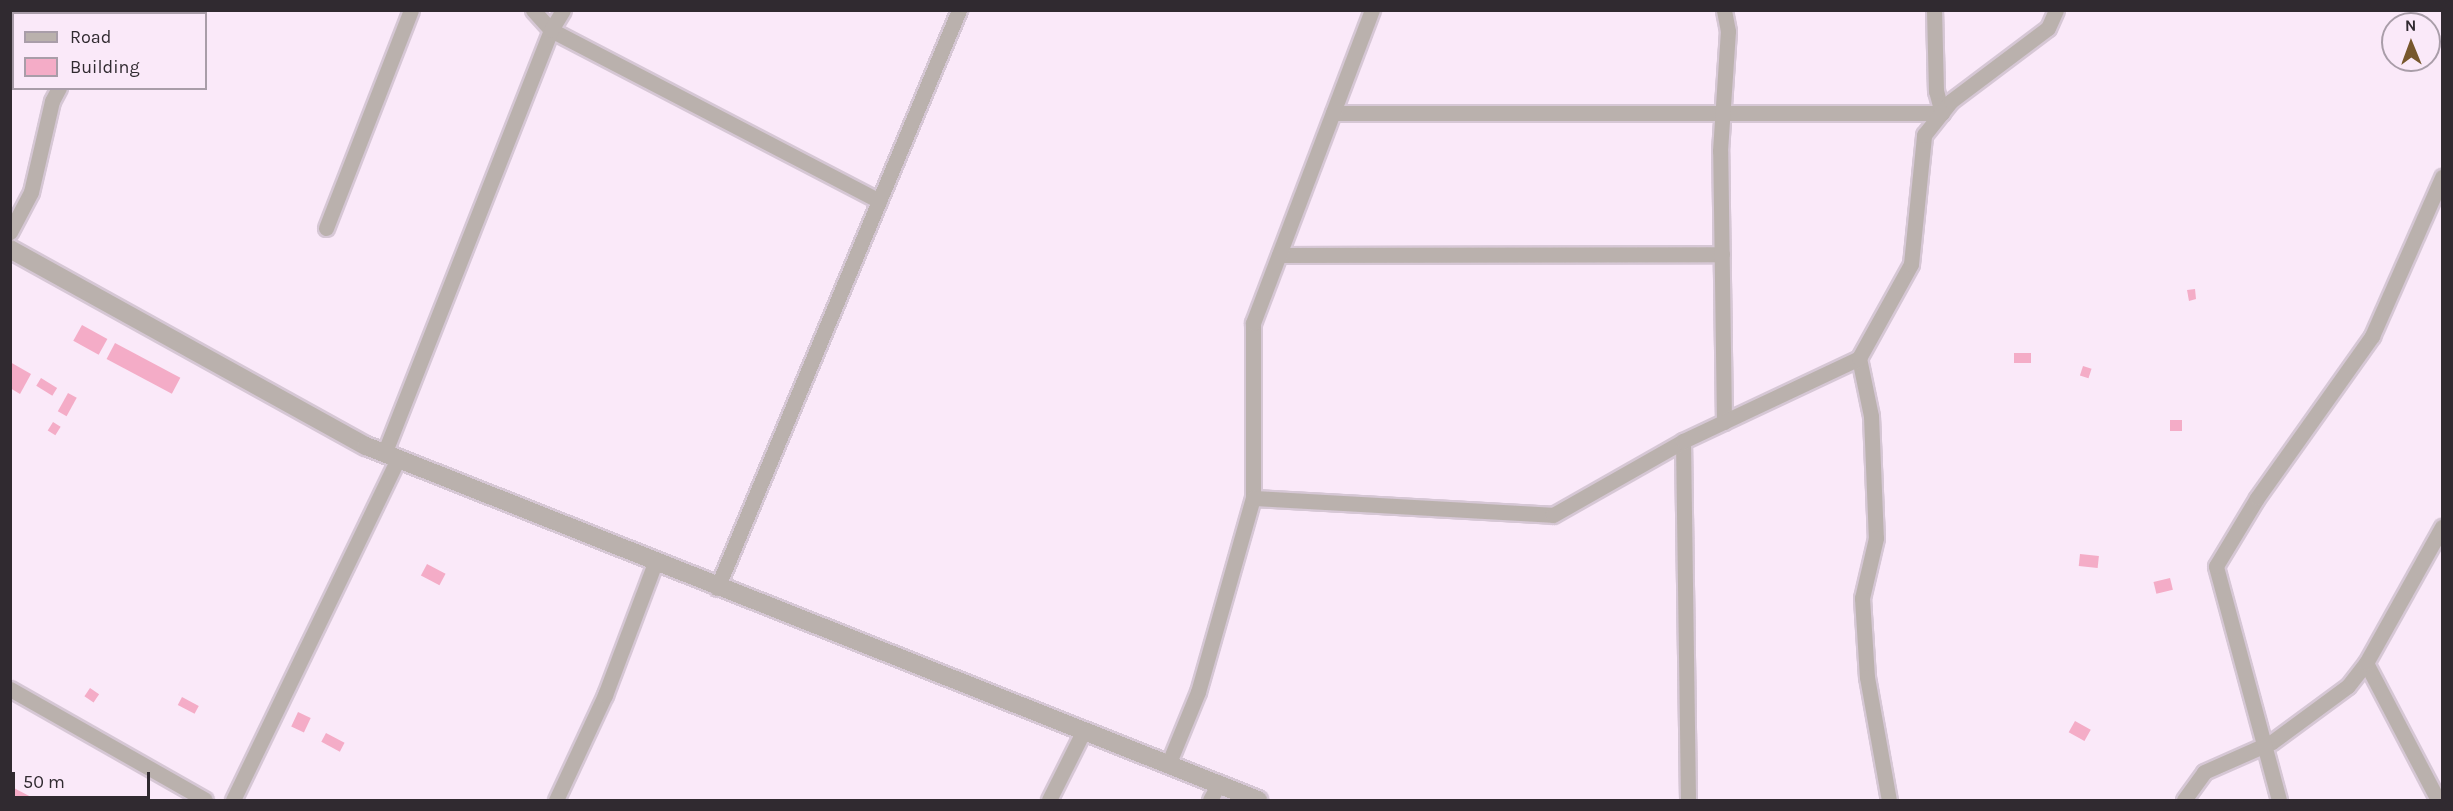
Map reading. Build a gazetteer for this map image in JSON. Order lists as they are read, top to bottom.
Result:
{
  "legend": ["Road", "Building"],
  "scale_bar": "50 m",
  "north": "top"
}
